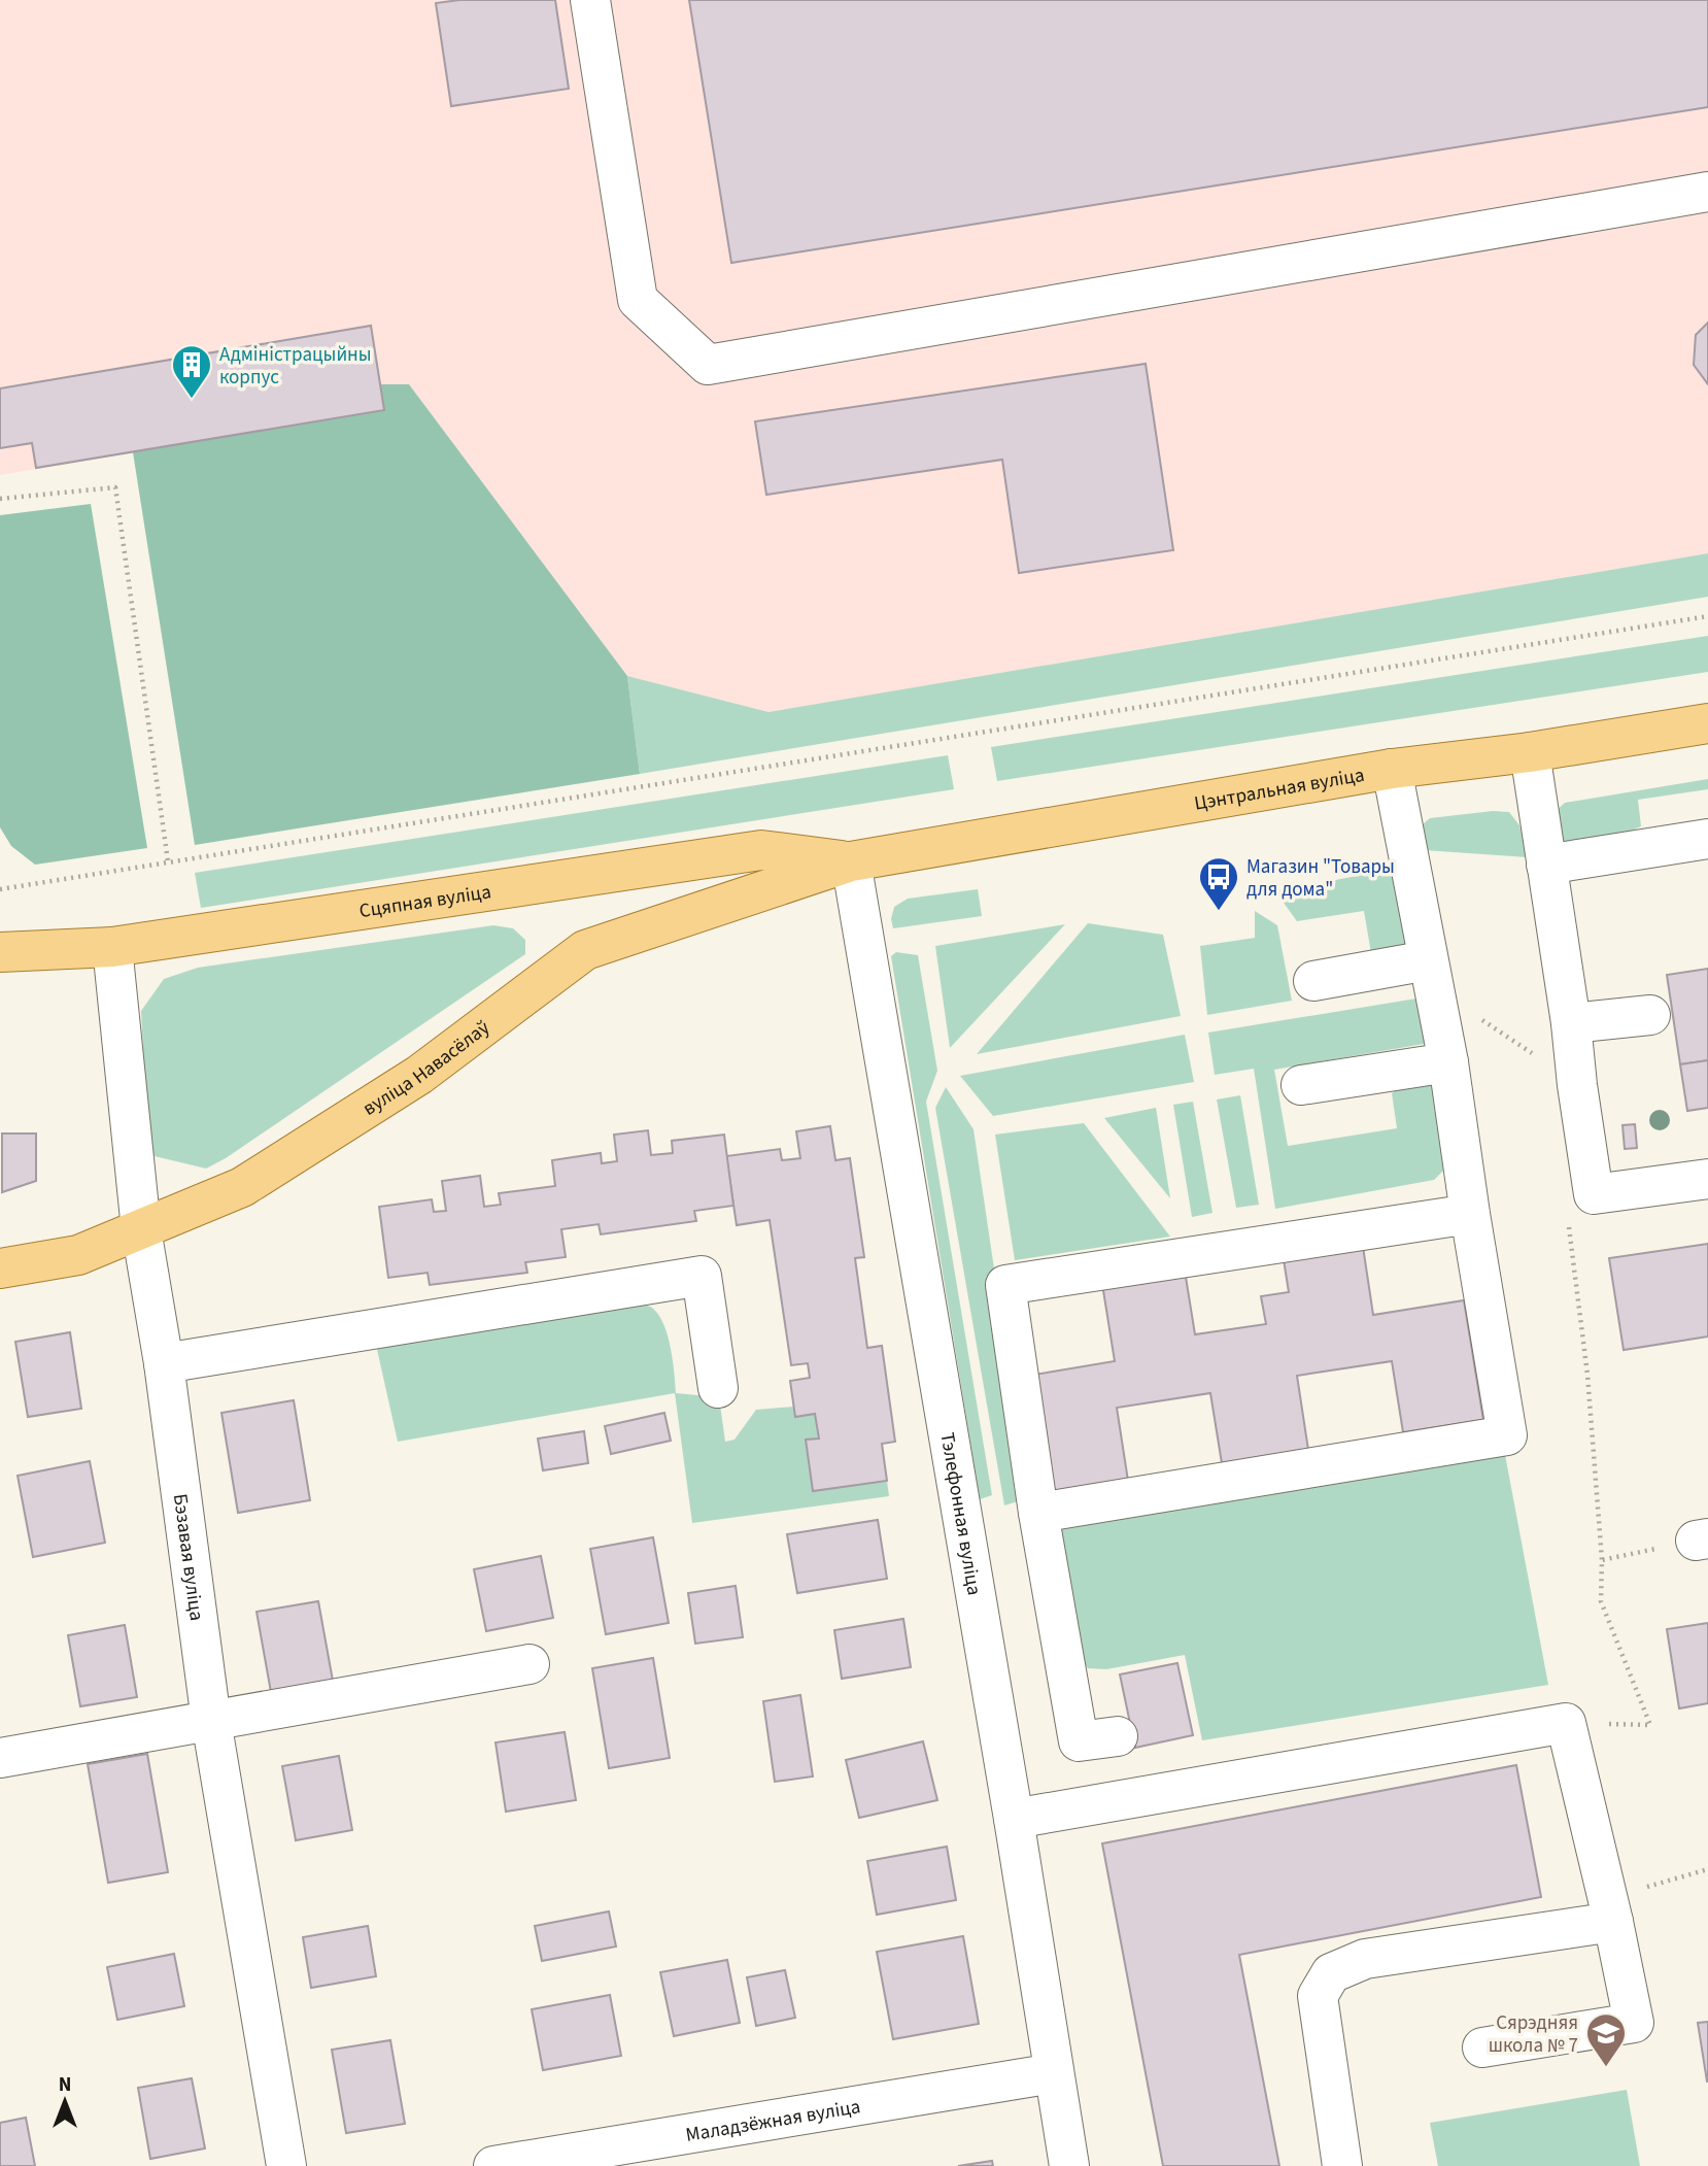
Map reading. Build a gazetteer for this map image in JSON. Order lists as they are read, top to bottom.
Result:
{
  "streets": {
    "main road": ["Цэнтральная вуліца", "Сцяпная вуліца", "вуліца Навасёлаў"],
    "street": ["Тэлефонная вуліца", "Бэзавая вуліца", "Маладзёжная вуліца"]
  },
  "crossings": [
    ["Цэнтральная вуліца", "Сцяпная вуліца"],
    ["Цэнтральная вуліца", "вуліца Навасёлаў"],
    ["Цэнтральная вуліца", "Тэлефонная вуліца"],
    ["Сцяпная вуліца", "вуліца Навасёлаў"],
    ["Сцяпная вуліца", "Тэлефонная вуліца"],
    ["Сцяпная вуліца", "Бэзавая вуліца"],
    ["вуліца Навасёлаў", "Тэлефонная вуліца"],
    ["вуліца Навасёлаў", "Бэзавая вуліца"],
    ["Тэлефонная вуліца", "Маладзёжная вуліца"]
  ],
  "places": {
    "building": ["Адміністрацыйны корпус"],
    "bus stop": ["Магазин \"Товары для дома\""],
    "school or university": ["Сярэдняя школа № 7"]
  },
  "north": "top"
}
